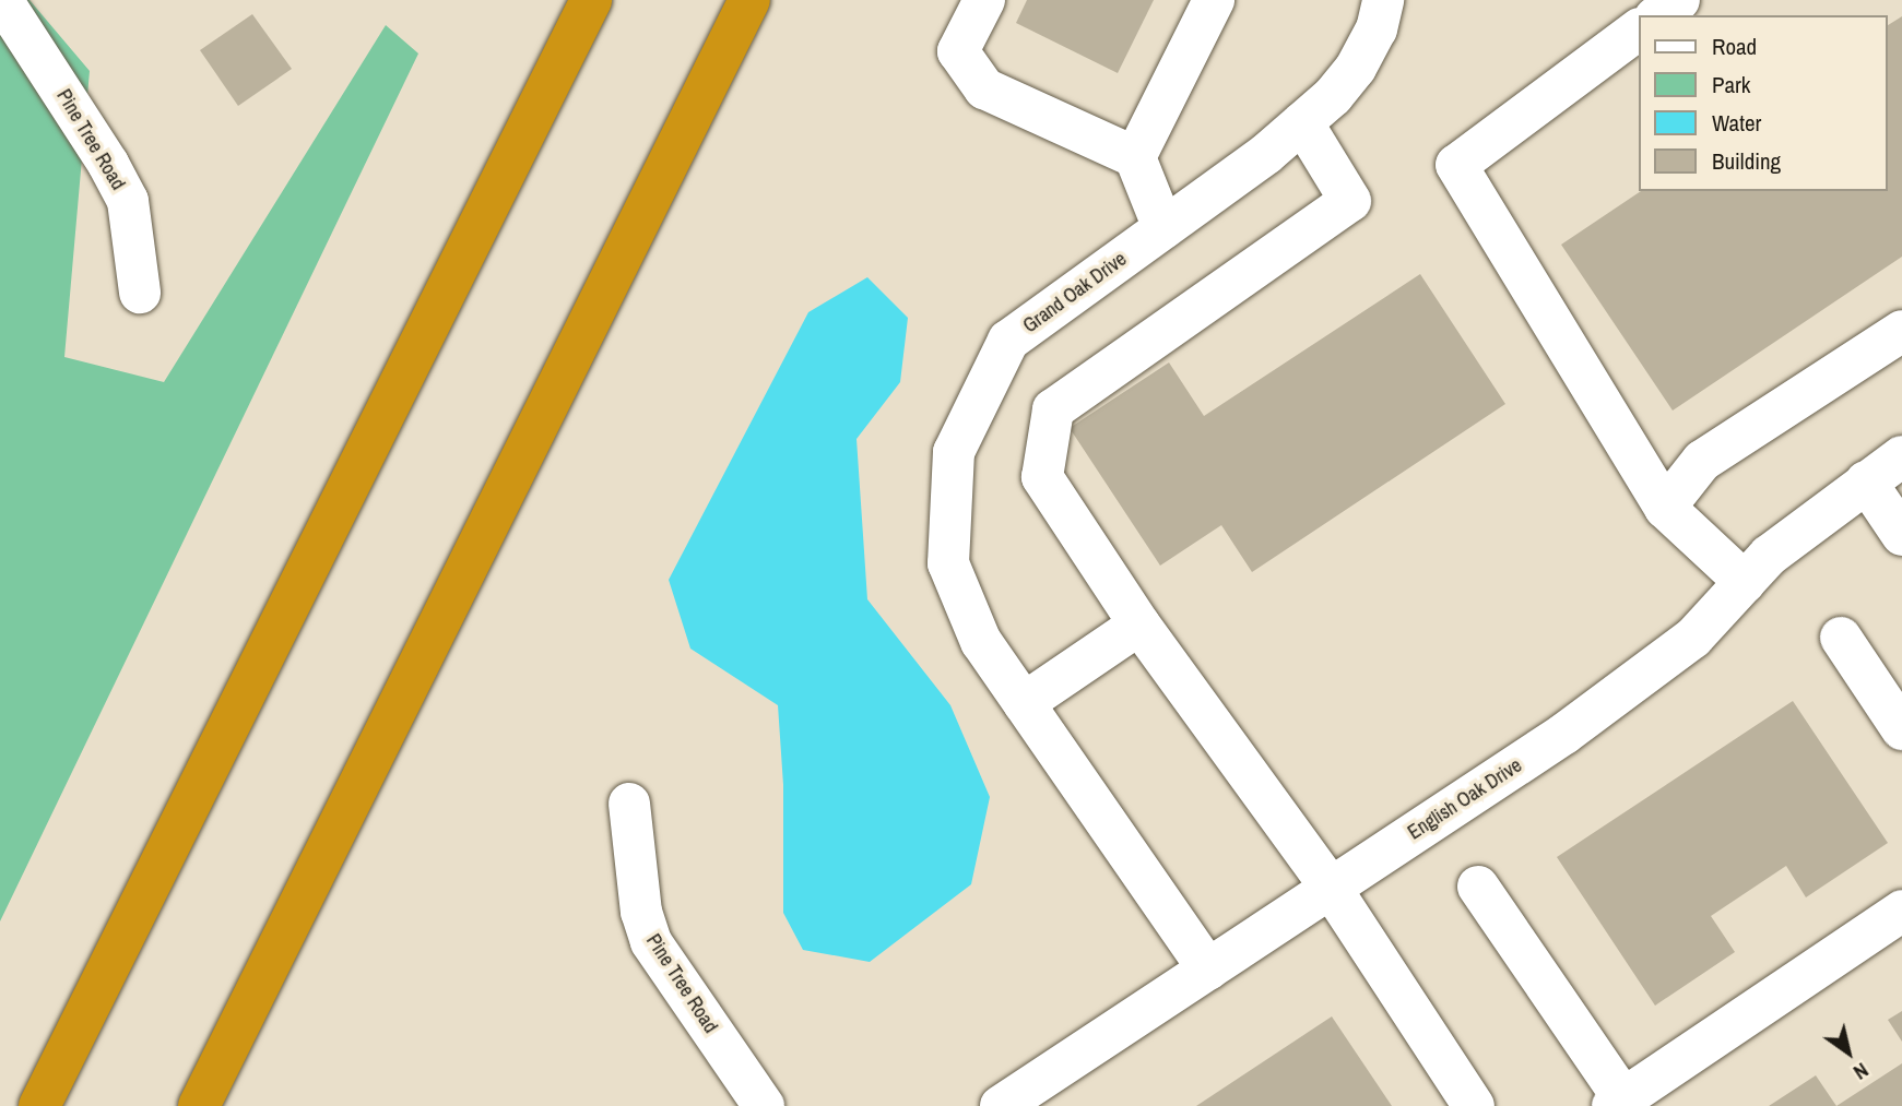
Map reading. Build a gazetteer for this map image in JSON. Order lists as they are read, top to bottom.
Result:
{
  "streets": {
    "street": ["Pine Tree Road", "Grand Oak Drive", "English Oak Drive"]
  },
  "crossings": [
    ["Grand Oak Drive", "English Oak Drive"]
  ],
  "legend": [
    "Road",
    "Park",
    "Water",
    "Building"
  ],
  "north": "bottom right"
}
